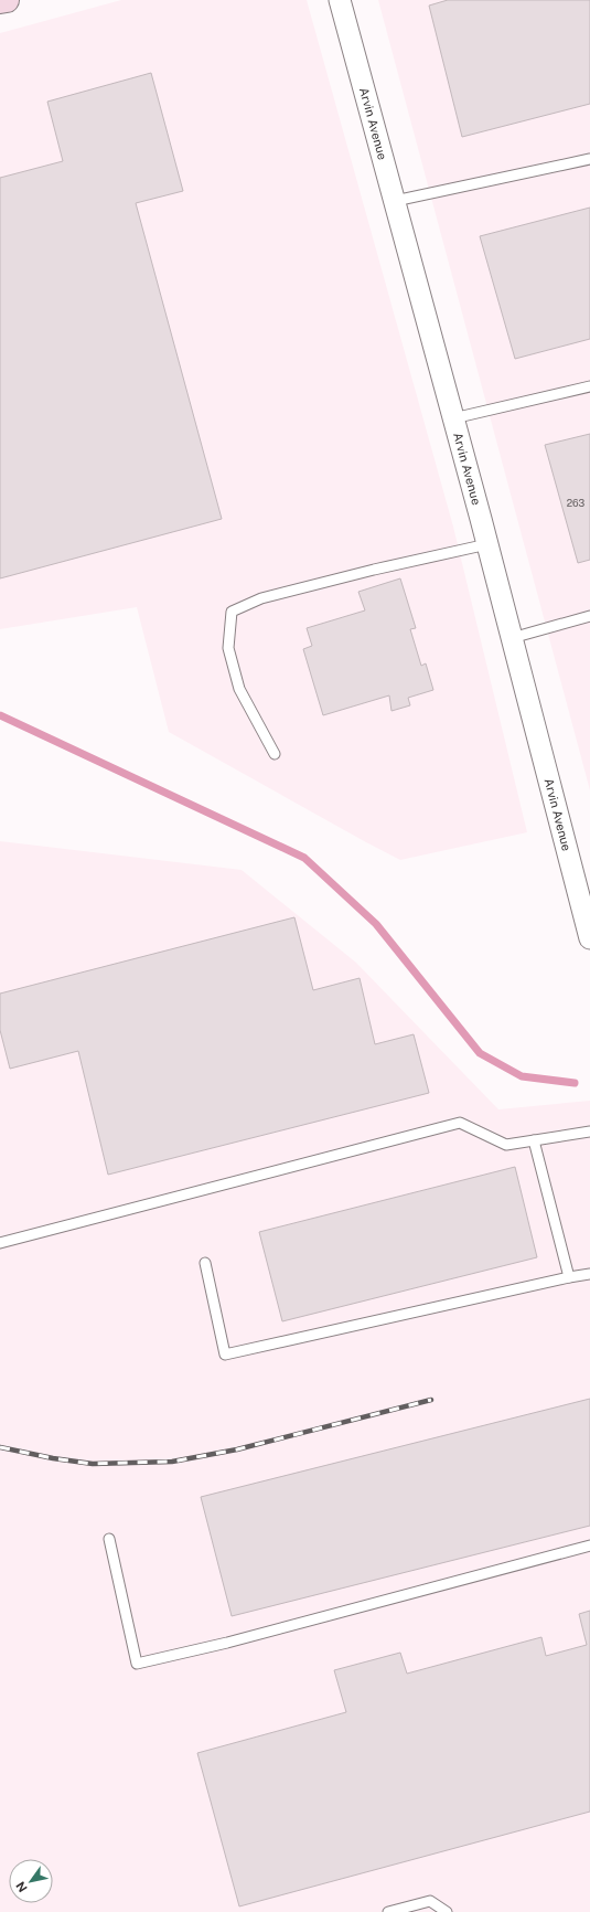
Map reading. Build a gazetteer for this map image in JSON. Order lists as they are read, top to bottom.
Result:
{
  "streets": {
    "street": ["Arvin Avenue"]
  },
  "house_numbers": ["263"],
  "north": "bottom left"
}
